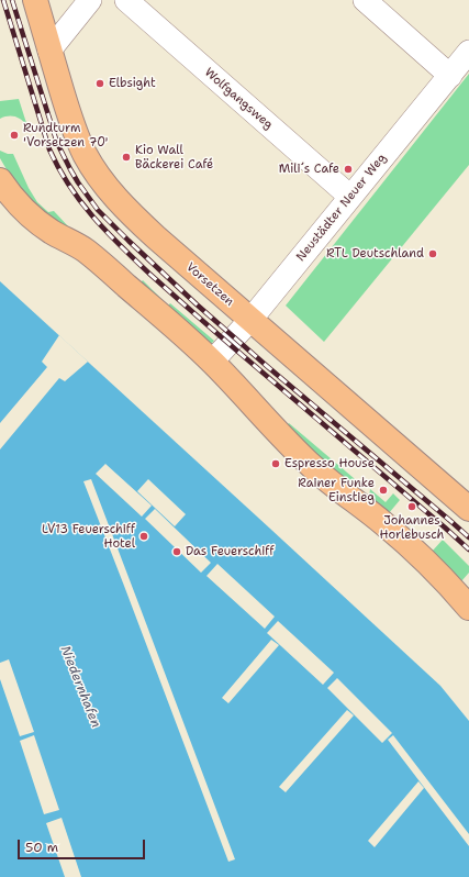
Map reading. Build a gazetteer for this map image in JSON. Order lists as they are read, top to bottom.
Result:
{
  "streets": {
    "main road": ["Vorsetzen"],
    "street": ["Wolfgangsweg", "Neustädter Neuer Weg"]
  },
  "crossings": [
    ["Wolfgangsweg", "Neustädter Neuer Weg"],
    ["Neustädter Neuer Weg", "Vorsetzen"]
  ],
  "water": ["Niedernhafen"],
  "places": [
    "Elbsight",
    "Rundturm 'Vorsetzen 70'",
    "Kio Wall Bäckerei Café",
    "Mili´s Cafe",
    "RTL Deutschland",
    "Espresso House",
    "Rainer Funke Einstieg",
    "Johannes Horlebusch",
    "LV13 Feuerschiff Hotel",
    "Das Feuerschiff"
  ],
  "scale_bar": "50 m"
}
